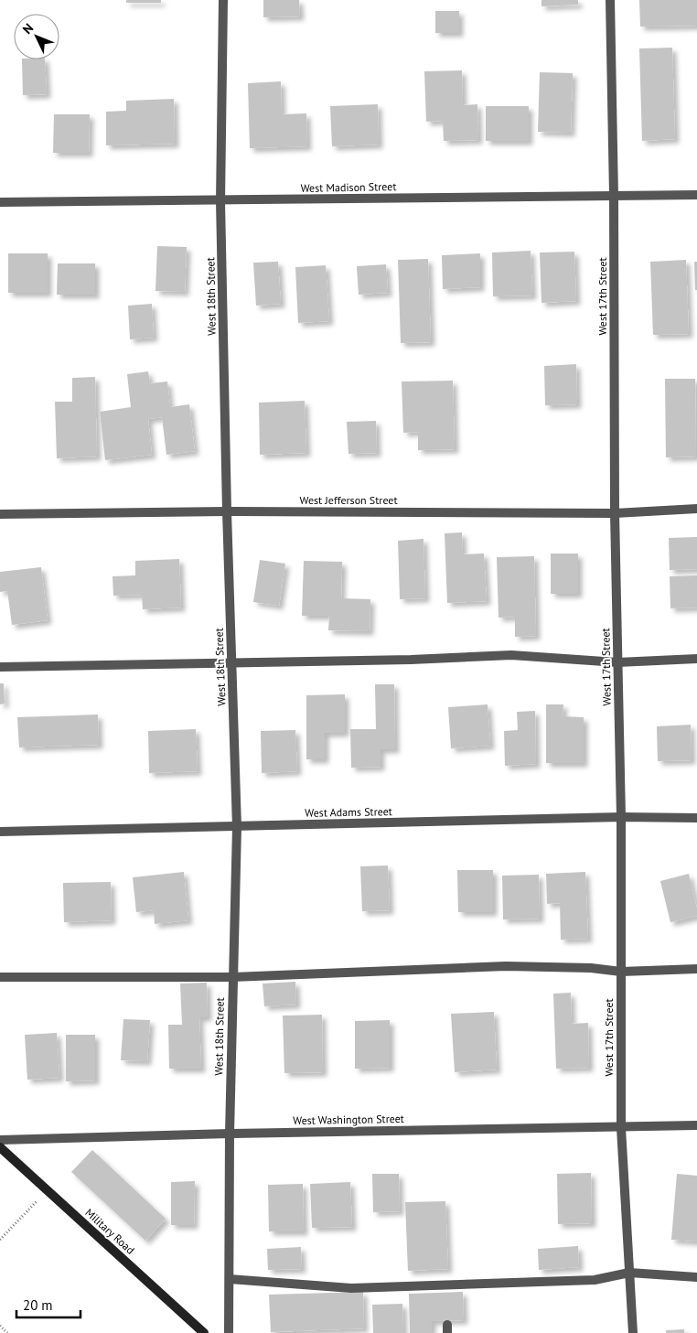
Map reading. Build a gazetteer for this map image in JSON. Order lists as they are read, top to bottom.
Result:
{
  "streets": {
    "street": [
      "West Madison Street",
      "West 18th Street",
      "West 17th Street",
      "West Jefferson Street",
      "West Adams Street",
      "West Washington Street",
      "Military Road"
    ]
  },
  "crossings": [
    ["West Madison Street", "West 18th Street"],
    ["West Madison Street", "West 17th Street"],
    ["West 18th Street", "West Jefferson Street"],
    ["West 18th Street", "West Adams Street"],
    ["West 18th Street", "West Washington Street"],
    ["West 17th Street", "West Jefferson Street"],
    ["West 17th Street", "West Adams Street"],
    ["West 17th Street", "West Washington Street"]
  ],
  "scale_bar": "20 m",
  "north": "top left"
}
